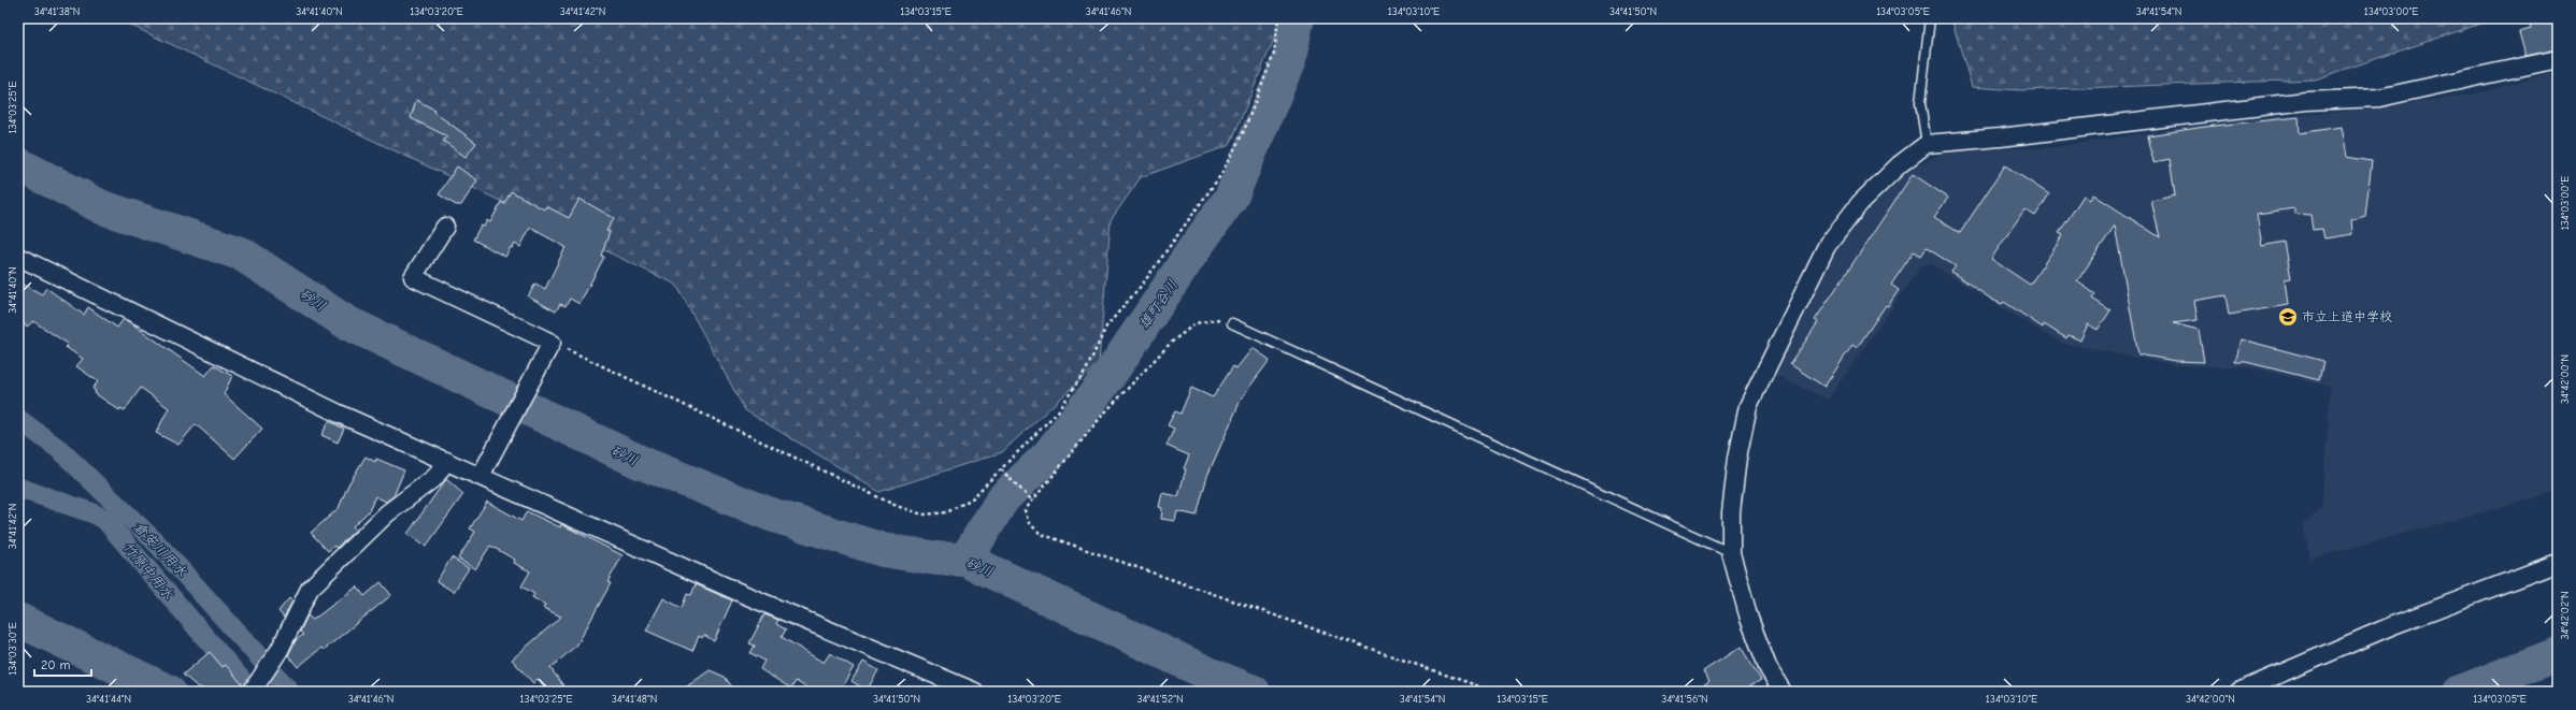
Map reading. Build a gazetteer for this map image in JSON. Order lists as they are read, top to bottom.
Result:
{
  "water": [
    "砂川",
    "雄町谷川",
    "倉安川用水",
    "竹原中用水"
  ],
  "places": {
    "school or university": ["市立上道中学校"]
  },
  "scale_bar": "20 m",
  "coordinates": [
    "34°41'38\"N",
    "34°41'40\"N",
    "134°03'20\"E",
    "34°41'42\"N",
    "134°03'15\"E",
    "34°41'46\"N",
    "134°03'10\"E",
    "34°41'50\"N",
    "134°03'05\"E",
    "34°41'54\"N",
    "134°03'00\"E",
    "134°03'25\"E",
    "34°42'00\"N",
    "34°42'02\"N",
    "134°03'30\"E",
    "34°41'44\"N",
    "34°41'48\"N",
    "34°41'52\"N",
    "34°41'56\"N"
  ]
}
